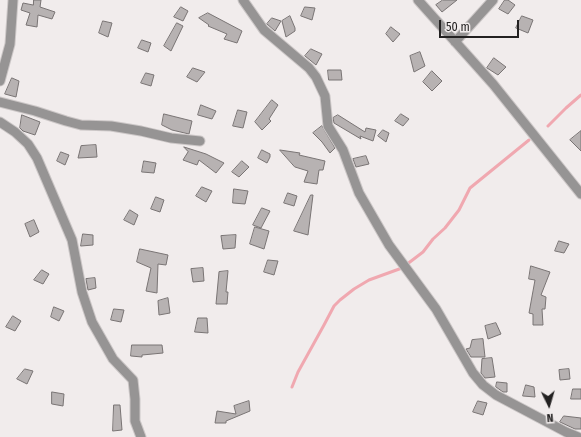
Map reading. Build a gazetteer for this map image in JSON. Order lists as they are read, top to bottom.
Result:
{
  "scale_bar": "50 m",
  "north": "bottom"
}
